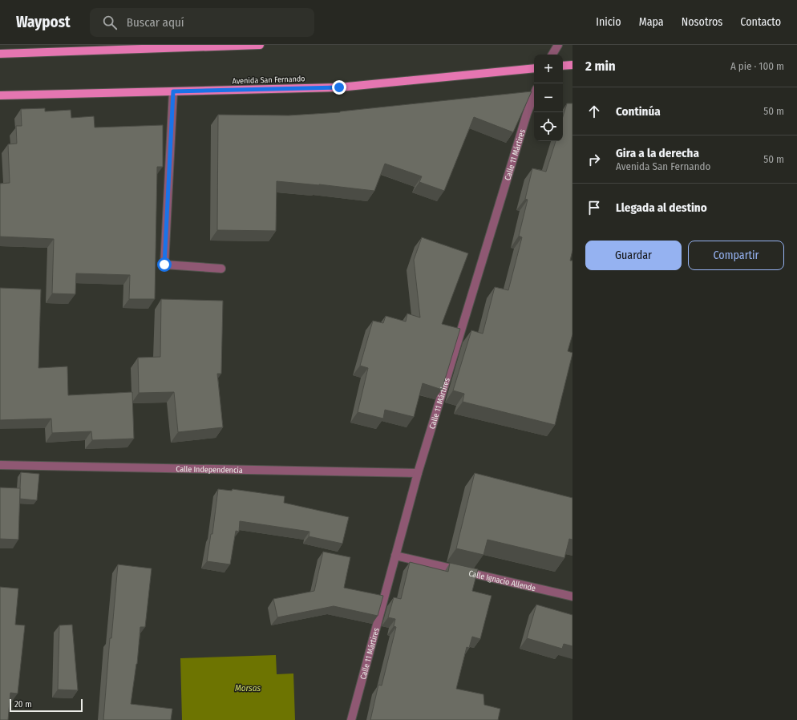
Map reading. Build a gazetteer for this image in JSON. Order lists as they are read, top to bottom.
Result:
{
  "streets": {
    "main road": ["Avenida San Fernando"],
    "street": ["Calle 11 Mártires", "Calle Independencia", "Calle Ignacio Allende"]
  },
  "crossings": [
    ["Calle 11 Mártires", "Calle Independencia"],
    ["Calle 11 Mártires", "Calle Ignacio Allende"]
  ],
  "water": ["Morsas"],
  "scale_bar": "20 m",
  "page": {
    "header": "Waypost",
    "search": "Buscar aquí",
    "nav": [
      "Inicio",
      "Mapa",
      "Nosotros",
      "Contacto"
    ],
    "heading": ["2 min", "A pie · 100 m"],
    "map_buttons": ["+", "−"],
    "list": [
      ["Continúa", "50 m"],
      ["Gira a la derecha", "Avenida San Fernando", "50 m"],
      "Llegada al destino"
    ],
    "buttons": ["Guardar", "Compartir"],
    "scale": "20 m"
  }
}
